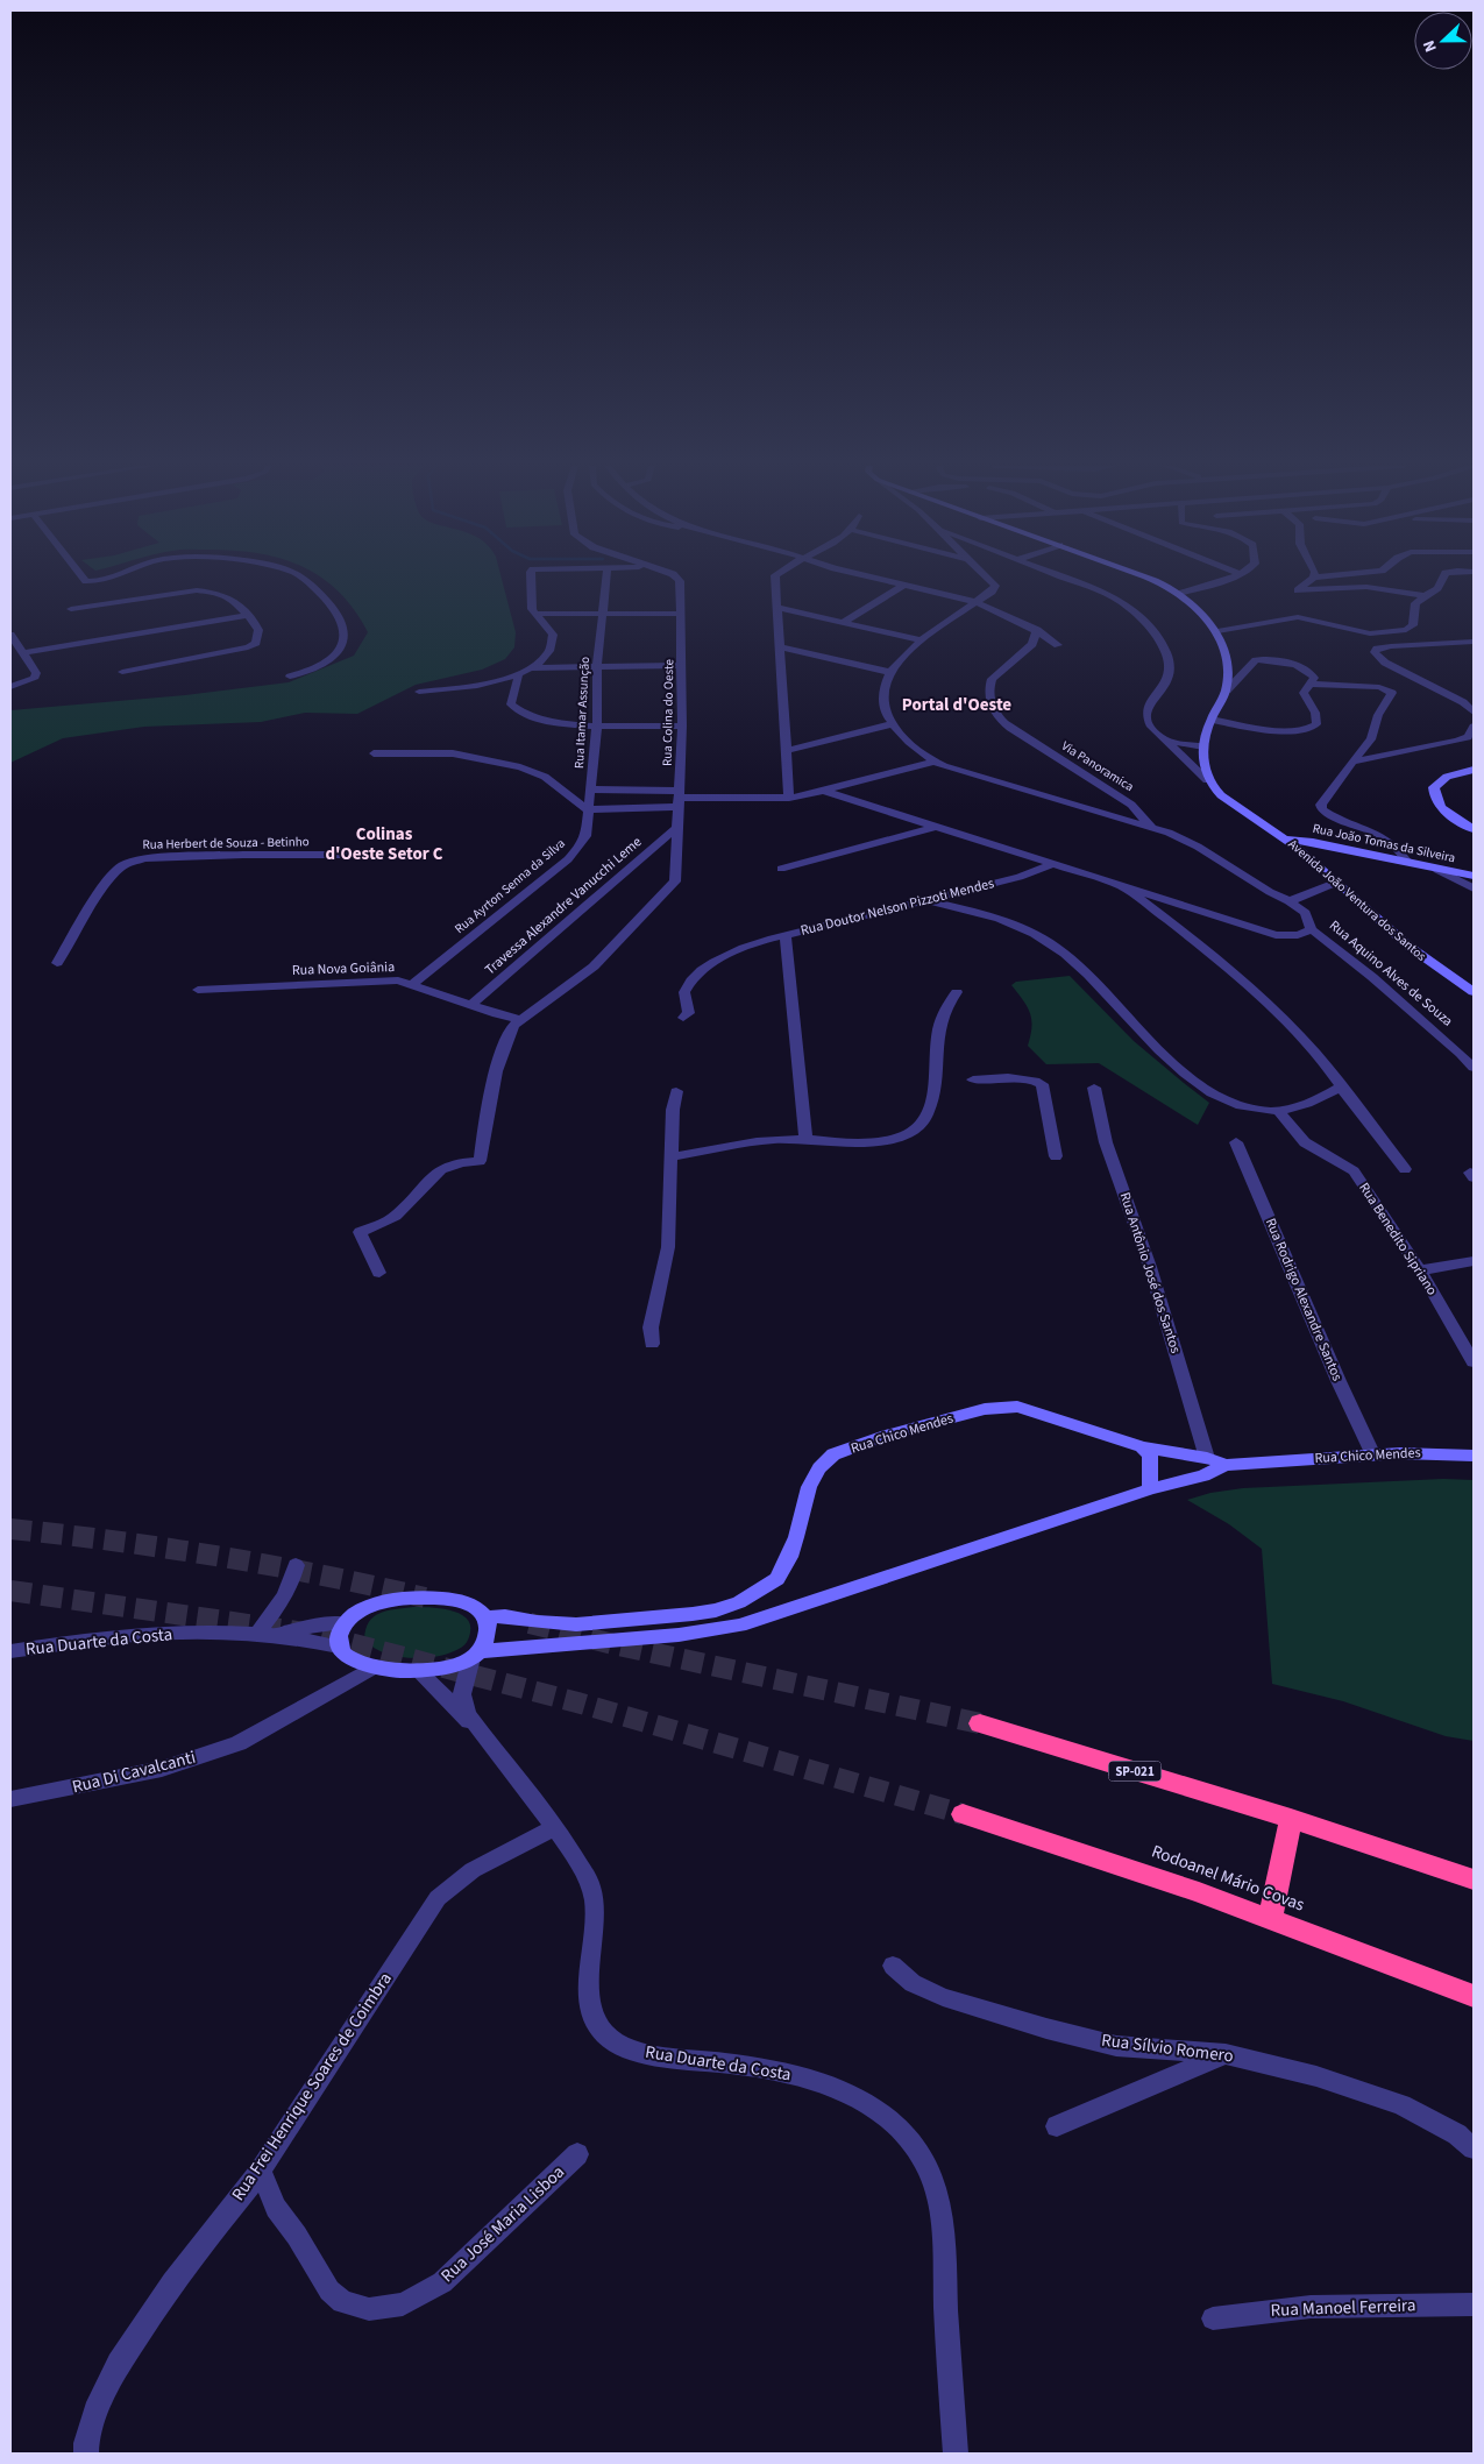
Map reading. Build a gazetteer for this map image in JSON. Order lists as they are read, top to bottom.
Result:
{
  "streets": {
    "highway": ["SP-021", "Rodoanel Mário Covas"],
    "street": [
      "Rua Itamar Assunção",
      "Rua Colina do Oeste",
      "Via Panoramica",
      "Rua Herbert de Souza - Betinho",
      "Rua João Tomas da Silveira",
      "Rua Ayrton Senna da Silva",
      "Avenida João Ventura dos Santos",
      "Travessa Alexandre Vanucchi Leme",
      "Rua Doutor Nelson Pizzoti Mendes",
      "Rua Nova Goiânia",
      "Rua Aquino Alves de Souza",
      "Rua Benedito Sipriano",
      "Rua Antônio José dos Santos",
      "Rua Rodrigo Alexandre Santos",
      "Rua Chico Mendes",
      "Rua Duarte da Costa",
      "Rua Di Cavalcanti",
      "Rua Sílvio Romero",
      "Rua Frei Henrique Soares de Coimbra",
      "Rua José Maria Lisboa",
      "Rua Manoel Ferreira"
    ]
  },
  "crossings": [
    ["Rua Itamar Assunção", "Rua Ayrton Senna da Silva"],
    ["Rua Colina do Oeste", "Travessa Alexandre Vanucchi Leme"],
    ["Rua Colina do Oeste", "Rua Nova Goiânia"],
    ["Via Panoramica", "Rua Aquino Alves de Souza"],
    ["Rua João Tomas da Silveira", "Avenida João Ventura dos Santos"],
    ["Rua Ayrton Senna da Silva", "Rua Nova Goiânia"],
    ["Travessa Alexandre Vanucchi Leme", "Rua Nova Goiânia"],
    ["Rua Antônio José dos Santos", "Rua Chico Mendes"],
    ["Rua Rodrigo Alexandre Santos", "Rua Chico Mendes"],
    ["Rua Chico Mendes", "Rua Duarte da Costa"],
    ["Rua Chico Mendes", "Rua Di Cavalcanti"],
    ["Rua Duarte da Costa", "Rua Frei Henrique Soares de Coimbra"],
    ["Rua Frei Henrique Soares de Coimbra", "Rua José Maria Lisboa"]
  ],
  "districts": ["Portal d'Oeste", "Colinas d'Oeste Setor C"],
  "north": "left"
}
